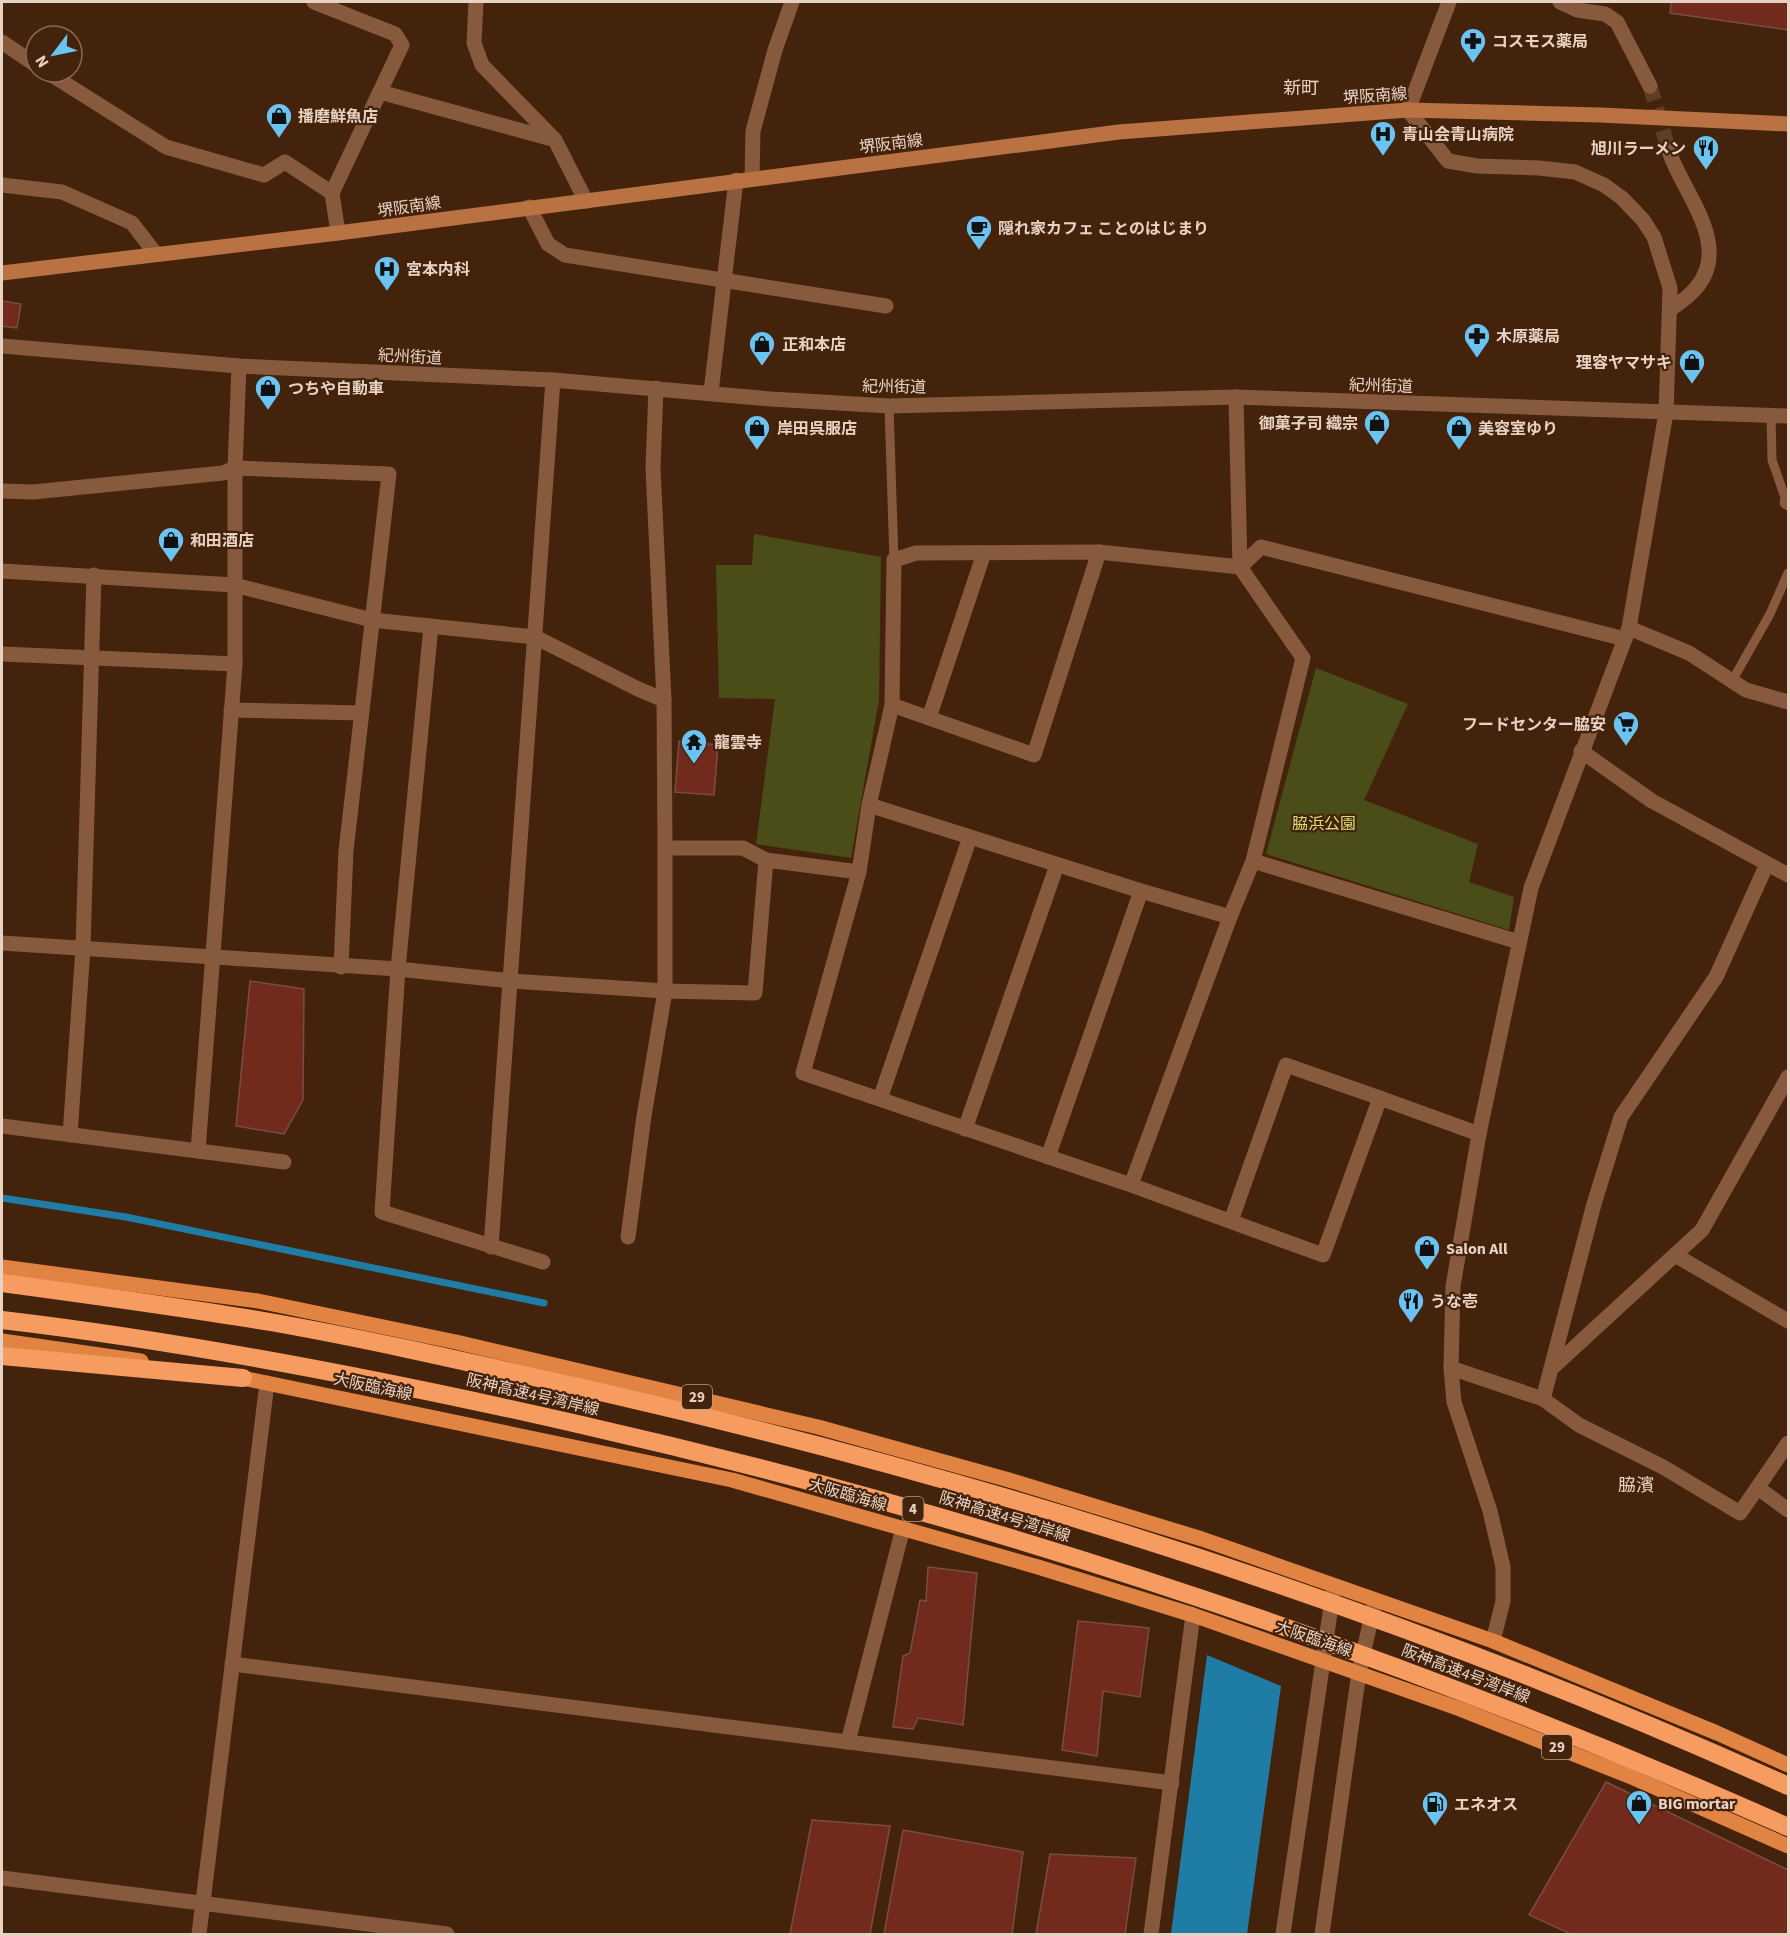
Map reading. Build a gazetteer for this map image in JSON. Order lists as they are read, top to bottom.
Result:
{
  "streets": {
    "highway": ["阪神高速4号湾岸線", "4"],
    "main road": ["堺阪南線", "大阪臨海線", "29"],
    "street": ["紀州街道"]
  },
  "districts": ["新町", "脇濱"],
  "parks": ["脇浜公園"],
  "places": {
    "pharmacy": ["コスモス薬局", "木原薬局"],
    "shop": [
      "播磨鮮魚店",
      "正和本店",
      "理容ヤマサキ",
      "つちや自動車",
      "御菓子司 織宗",
      "岸田呉服店",
      "美容室ゆり",
      "和田酒店",
      "Salon All",
      "BIG mortar"
    ],
    "hospital": ["青山会青山病院", "宮本内科"],
    "restaurant": ["旭川ラーメン", "うな壱"],
    "cafe": ["隠れ家カフェ ことのはじまり"],
    "supermarket": ["フードセンター脇安"],
    "temple": ["龍雲寺"],
    "fuel station": ["エネオス"]
  },
  "north": "bottom left"
}
